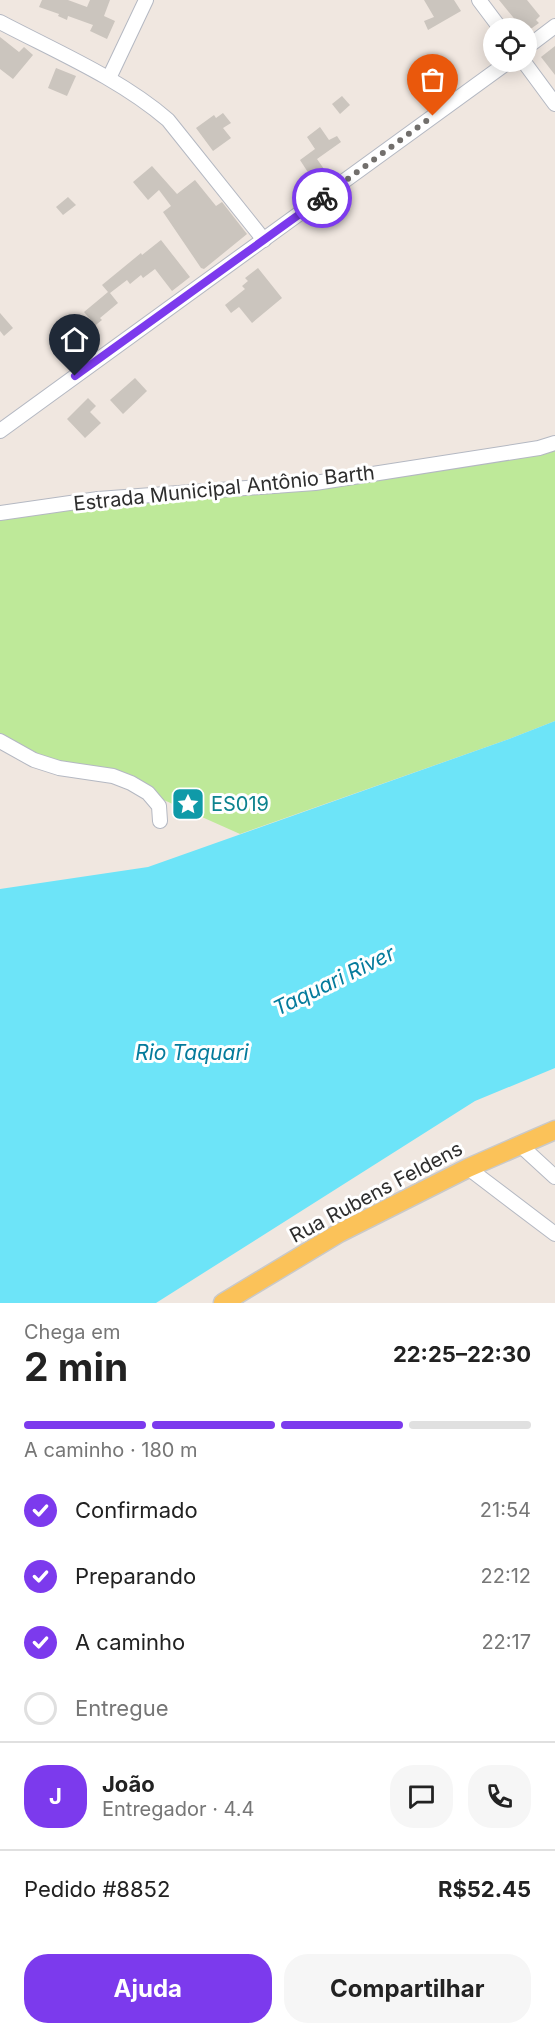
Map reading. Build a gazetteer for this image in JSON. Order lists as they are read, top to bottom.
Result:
{
  "streets": {
    "main road": ["Rua Rubens Feldens"],
    "street": ["Estrada Municipal Antônio Barth"]
  },
  "water": ["Taquari River", "Rio Taquari"],
  "places": {
    "place": ["ES019"]
  },
  "page": {
    "heading": ["2 min", "Chega em", "22:25–22:30"],
    "panel": [
      "João",
      "Entregador · 4.4",
      "Pedido #8852",
      "R$52.45"
    ],
    "bar": "A caminho · 180 m",
    "list": [
      ["Confirmado", "21:54"],
      ["Preparando", "22:12"],
      ["A caminho", "22:17"],
      "Entregue"
    ],
    "round": "J",
    "buttons": ["Ajuda", "Compartilhar"]
  }
}
